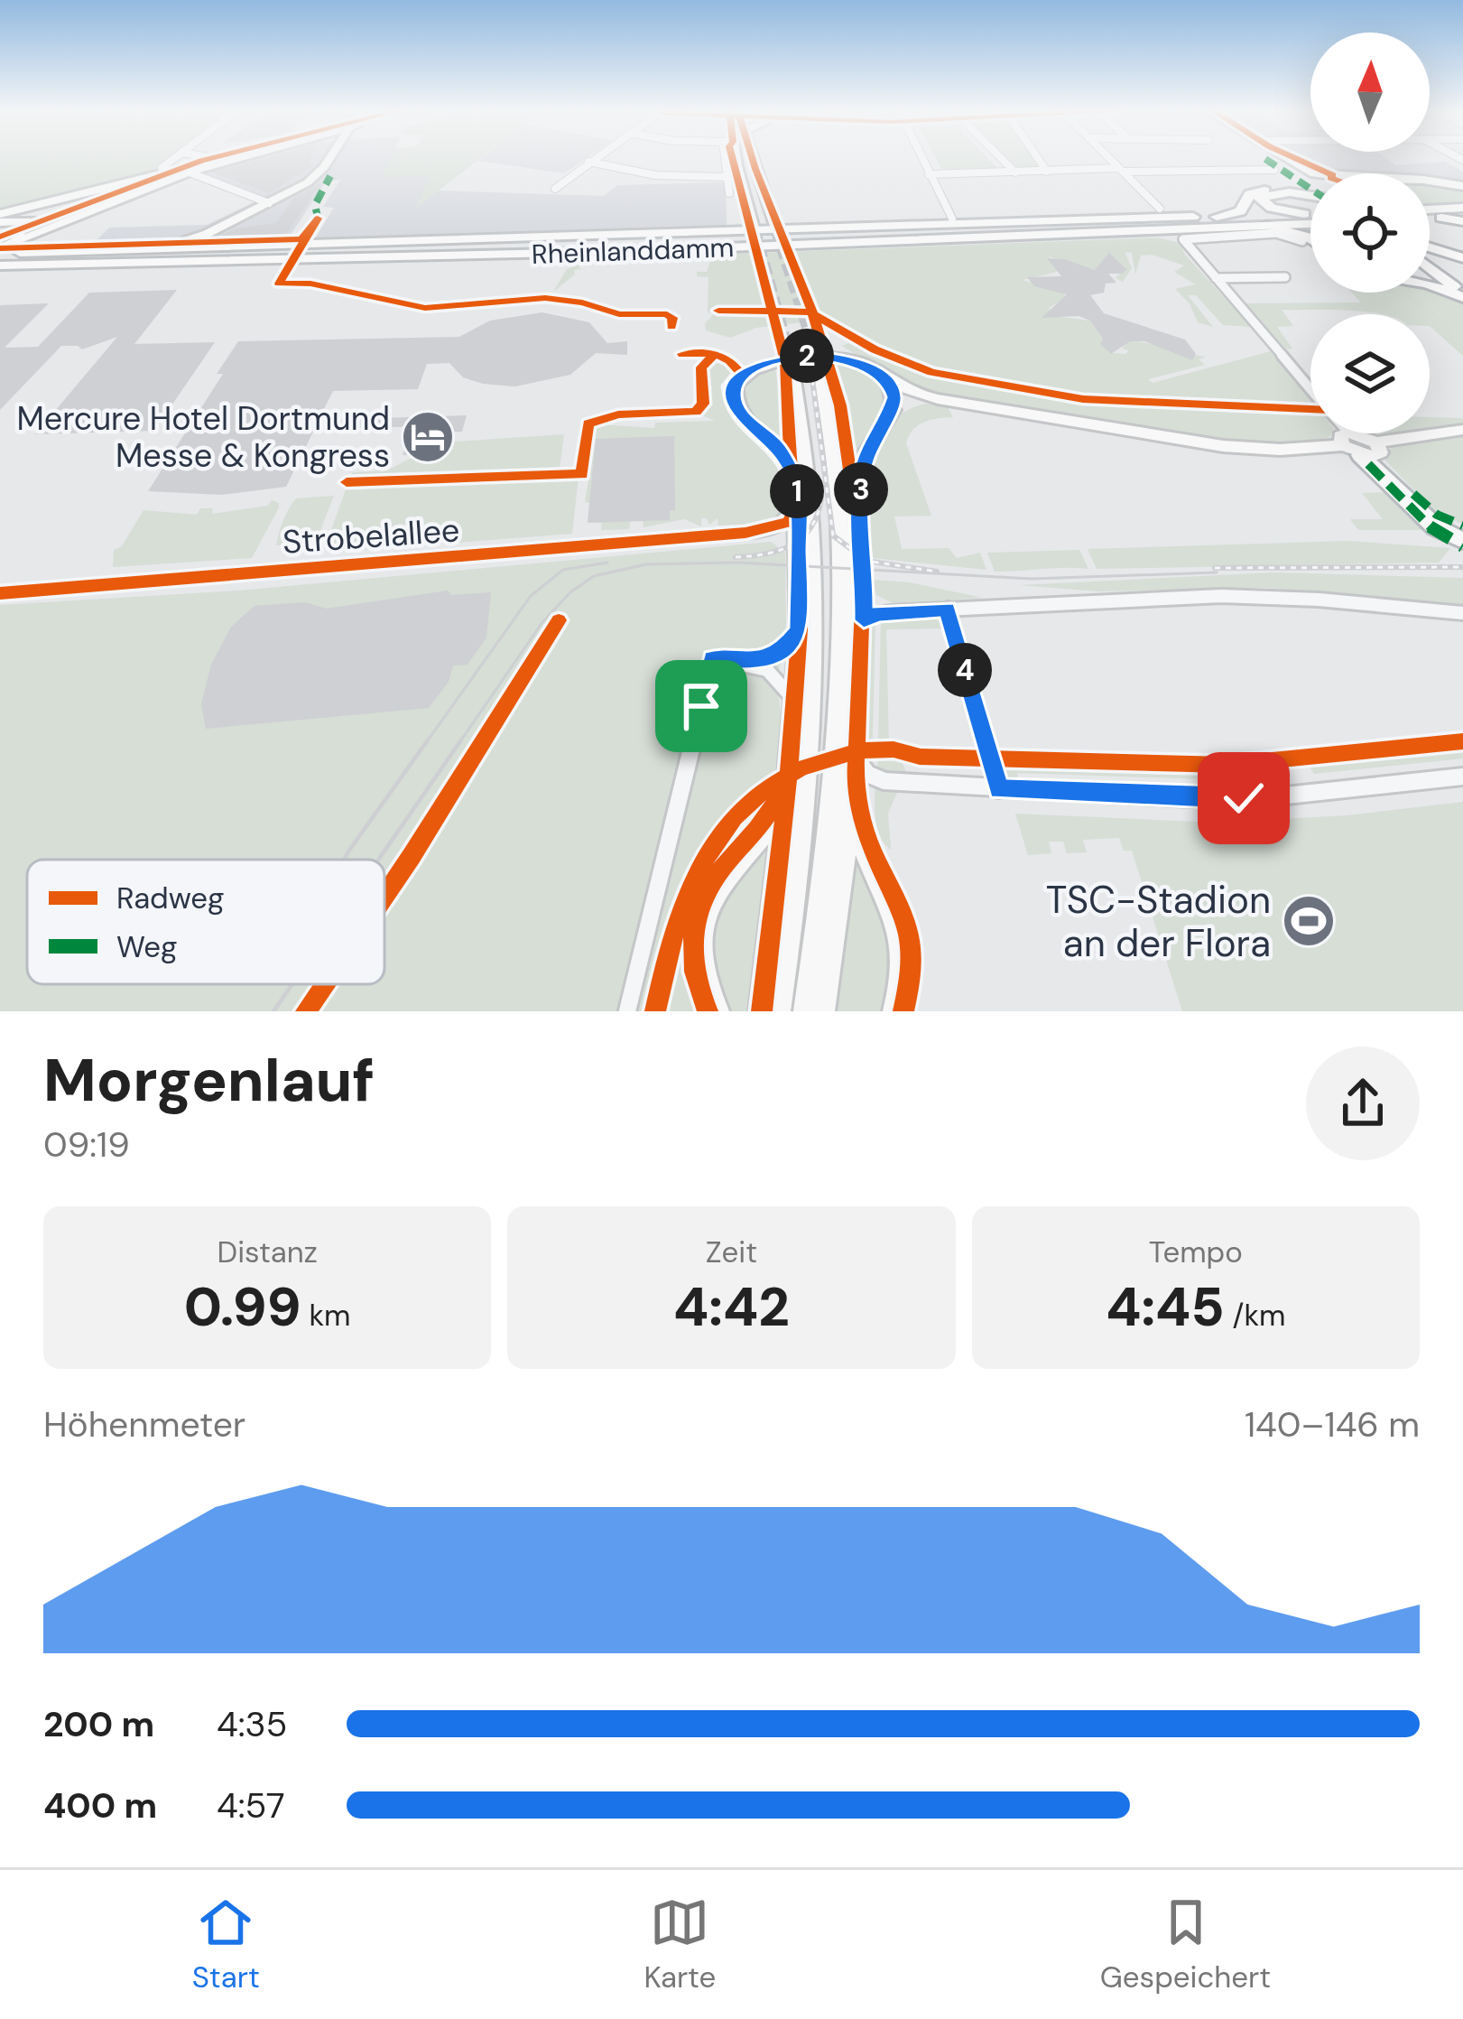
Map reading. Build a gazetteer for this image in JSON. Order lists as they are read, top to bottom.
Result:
{
  "streets": {
    "main road": ["Rheinlanddamm"],
    "street": ["Strobelallee"]
  },
  "places": {
    "hotel": ["Mercure Hotel Dortmund Messe & Kongress"],
    "sports": ["TSC-Stadion an der Flora"]
  },
  "legend": ["Radweg", "Weg"],
  "north": "top",
  "page": {
    "pins": [
      "2",
      "3",
      "1",
      "4"
    ],
    "heading": ["Morgenlauf", "09:19"],
    "stats": [
      ["Distanz", "0.99 km"],
      ["Zeit", "4:42"],
      ["Tempo", "4:45 /km"]
    ],
    "chart": ["Höhenmeter", "140–146 m"],
    "list": [
      {
        "name": "200 m",
        "note": "4:35"
      },
      {
        "name": "400 m",
        "note": "4:57"
      }
    ],
    "tabs": ["Start", "Karte", "Gespeichert"]
  }
}
